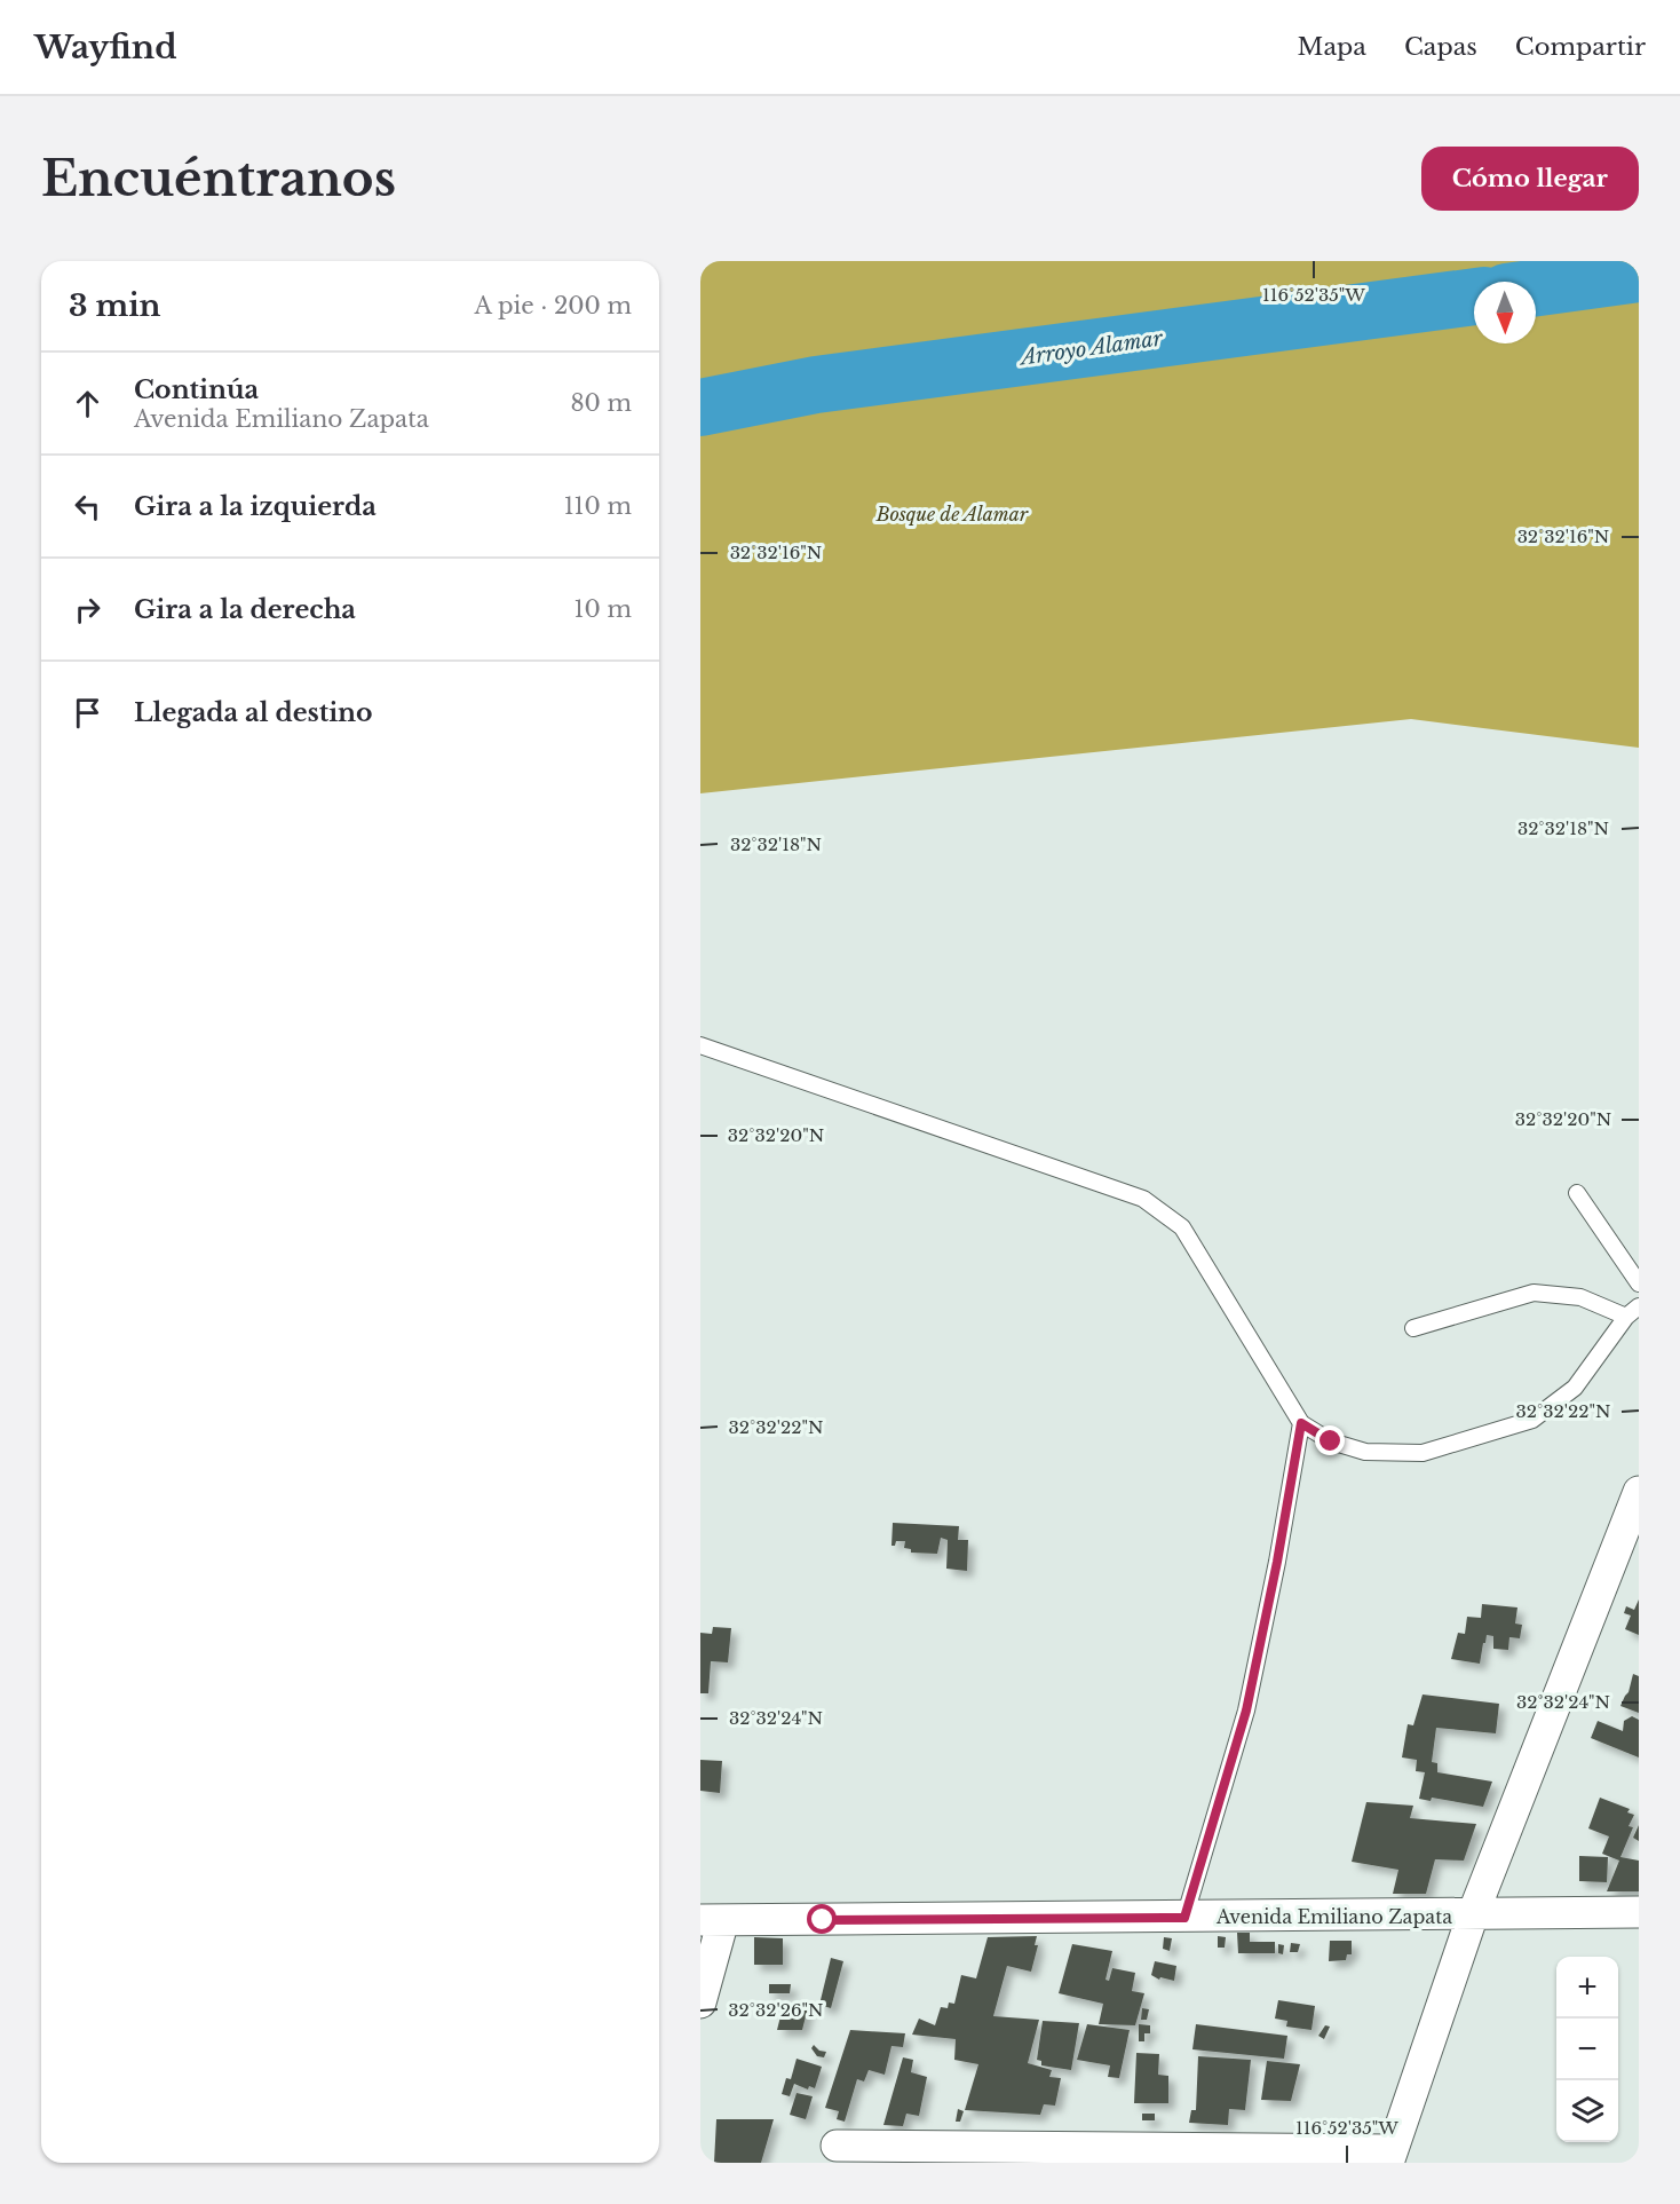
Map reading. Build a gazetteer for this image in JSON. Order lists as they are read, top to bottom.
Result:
{
  "streets": {
    "street": ["Avenida Emiliano Zapata"]
  },
  "water": ["Arroyo Alamar"],
  "parks": ["Bosque de Alamar"],
  "north": "bottom",
  "page": {
    "header": "Wayfind",
    "nav": ["Mapa", "Capas", "Compartir"],
    "buttons": "Cómo llegar",
    "title": "Encuéntranos",
    "heading": ["3 min", "A pie · 200 m"],
    "list": [
      ["Continúa", "Avenida Emiliano Zapata", "80 m"],
      ["Gira a la izquierda", "110 m"],
      ["Gira a la derecha", "10 m"],
      "Llegada al destino"
    ],
    "map_buttons": ["+", "−"]
  },
  "coordinates": [
    "116°52'35\"W",
    "32°32'16\"N",
    "32°32'18\"N",
    "32°32'20\"N",
    "32°32'22\"N",
    "32°32'24\"N",
    "32°32'26\"N"
  ]
}
